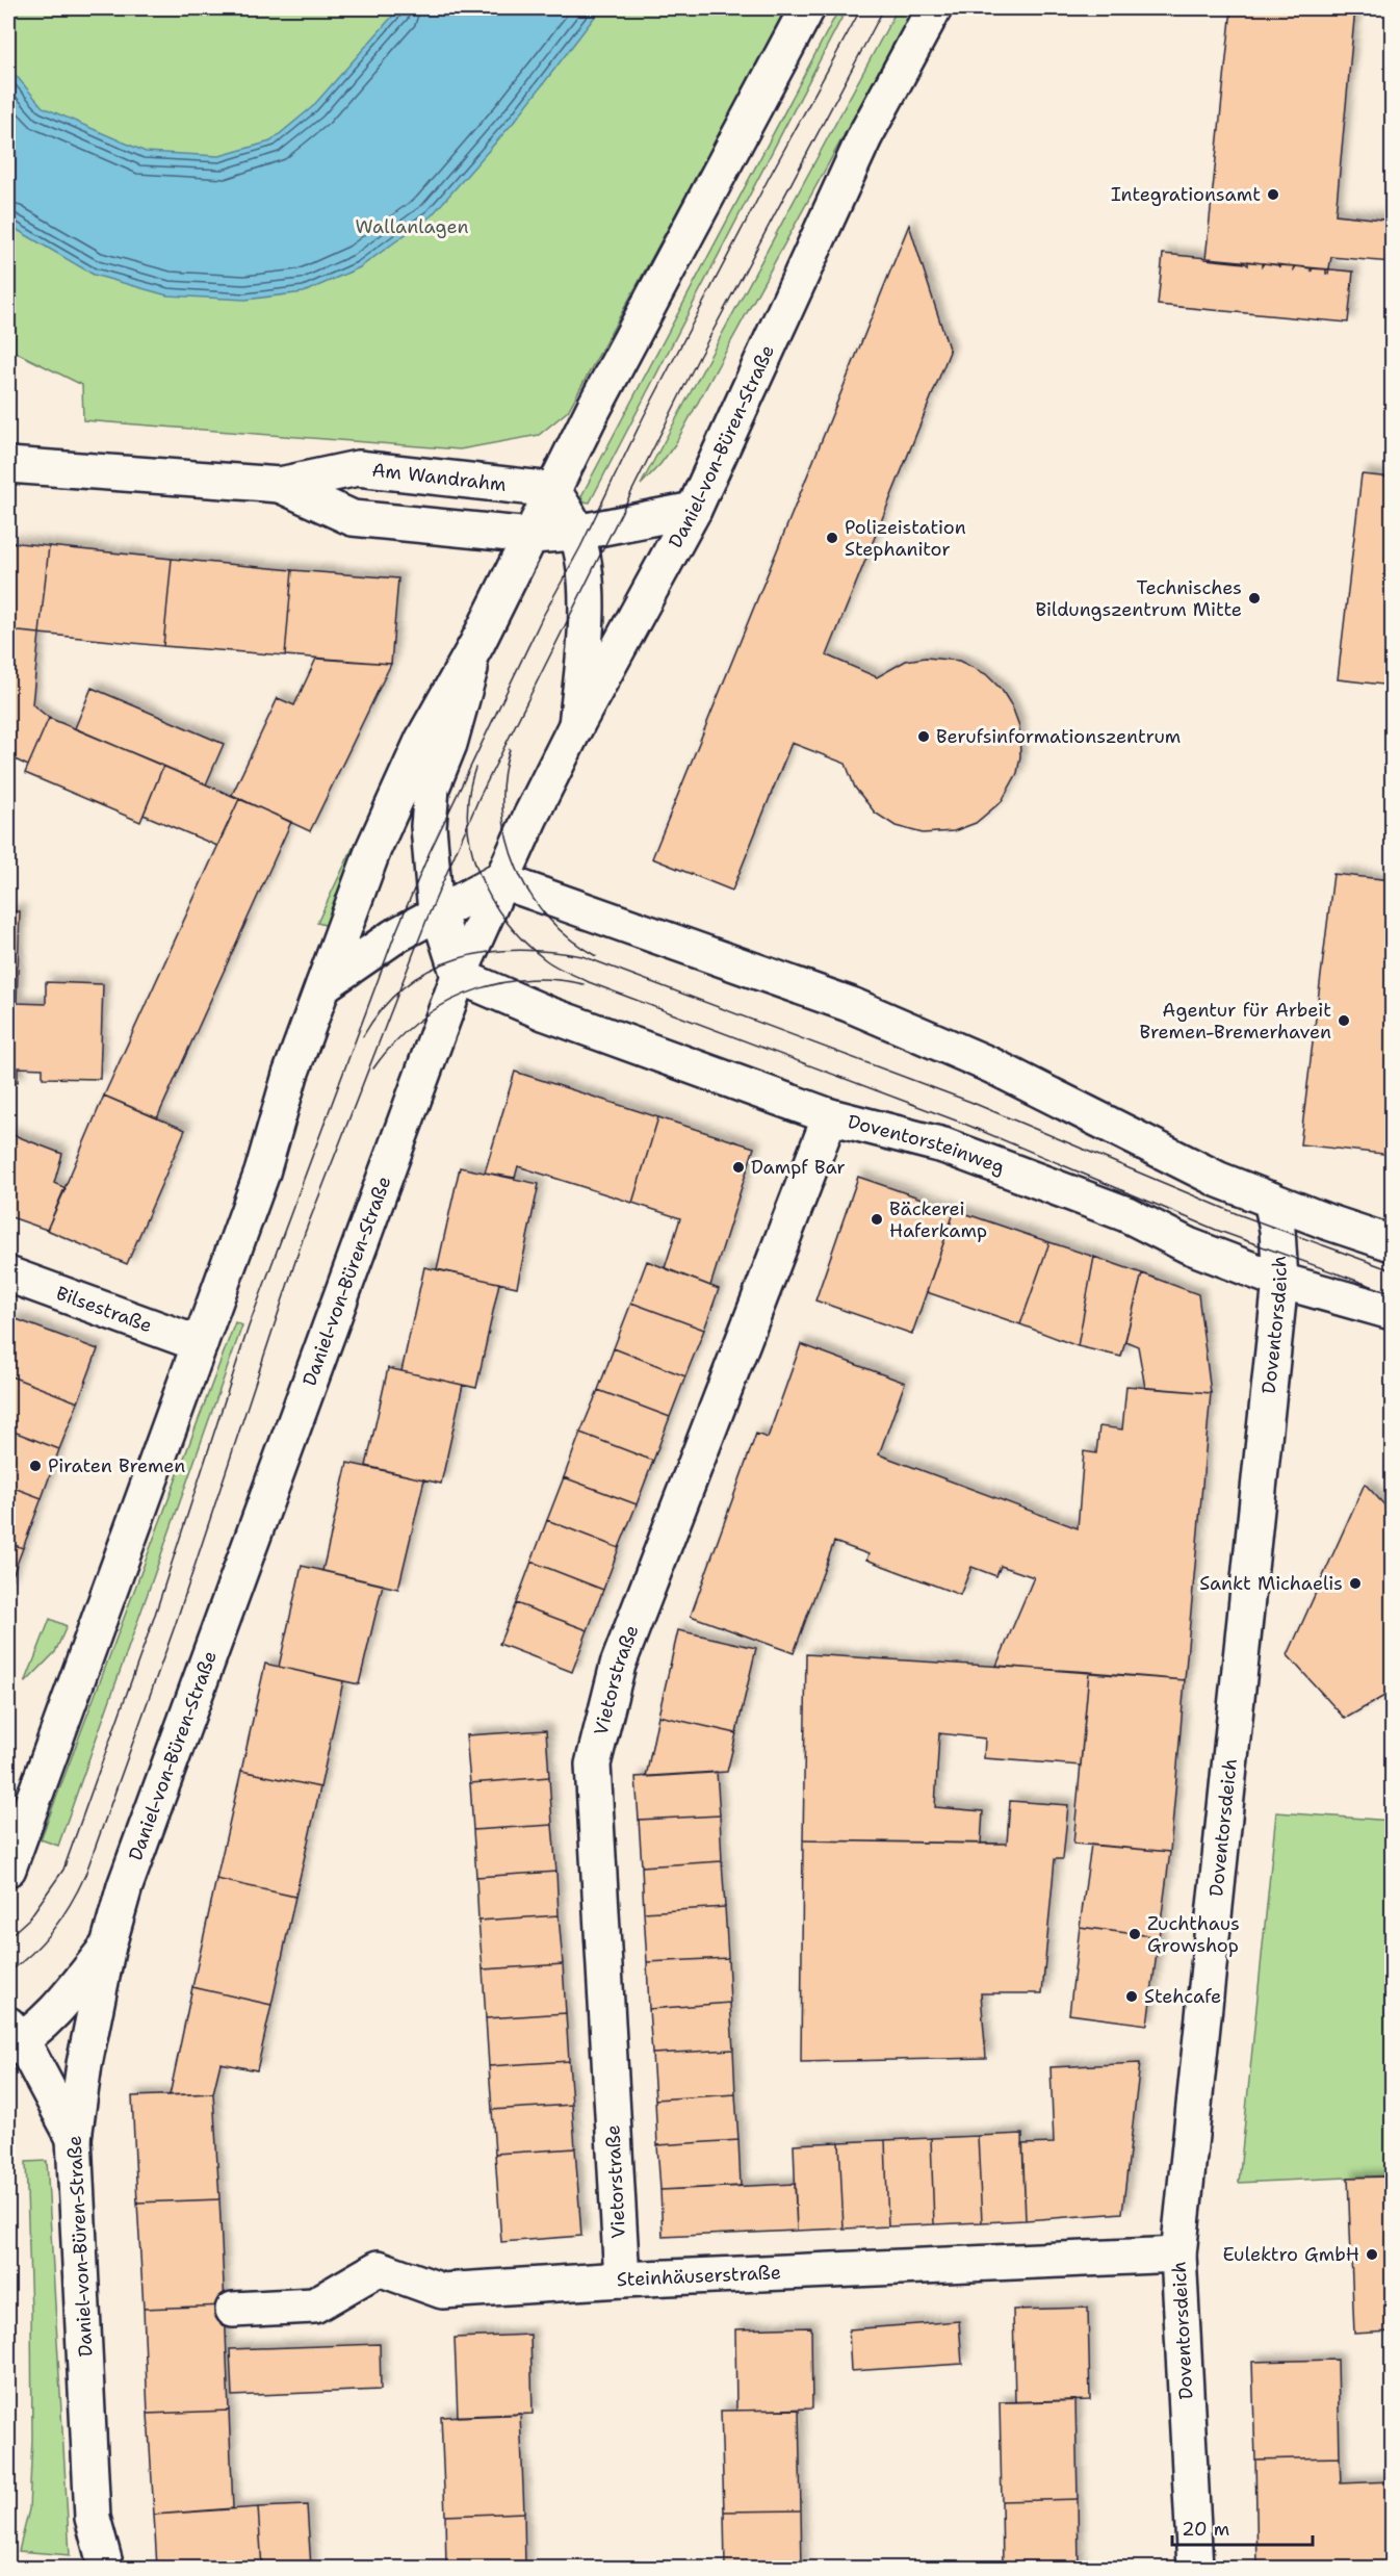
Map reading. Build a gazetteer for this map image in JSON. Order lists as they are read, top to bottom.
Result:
{
  "streets": {
    "street": [
      "Daniel-von-Büren-Straße",
      "Am Wandrahm",
      "Doventorsteinweg",
      "Bilsestraße",
      "Doventorsdeich",
      "Vietorstraße",
      "Steinhäuserstraße"
    ]
  },
  "crossings": [
    ["Daniel-von-Büren-Straße", "Am Wandrahm"],
    ["Daniel-von-Büren-Straße", "Doventorsteinweg"],
    ["Doventorsteinweg", "Doventorsdeich"],
    ["Doventorsteinweg", "Vietorstraße"],
    ["Doventorsdeich", "Steinhäuserstraße"],
    ["Vietorstraße", "Steinhäuserstraße"]
  ],
  "parks": ["Wallanlagen"],
  "places": [
    "Integrationsamt",
    "Polizeistation Stephanitor",
    "Technisches Bildungszentrum Mitte",
    "Berufsinformationszentrum",
    "Agentur für Arbeit Bremen-Bremerhaven",
    "Dampf Bar",
    "Bäckerei Haferkamp",
    "Piraten Bremen",
    "Sankt Michaelis",
    "Zuchthaus Growshop",
    "Stehcafe",
    "Eulektro GmbH"
  ],
  "scale_bar": "20 m"
}
